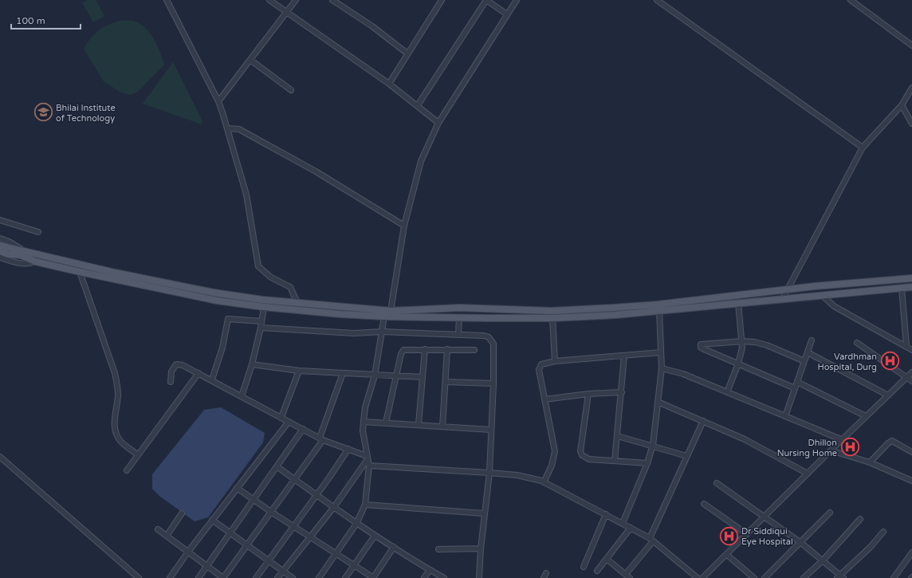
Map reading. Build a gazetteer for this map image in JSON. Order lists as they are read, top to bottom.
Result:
{
  "places": {
    "school or university": ["Bhilai Institute of Technology"],
    "hospital": ["Vardhman Hospital, Durg", "Dhillon Nursing Home", "Dr Siddiqui Eye Hospital"]
  },
  "scale_bar": "100 m"
}
